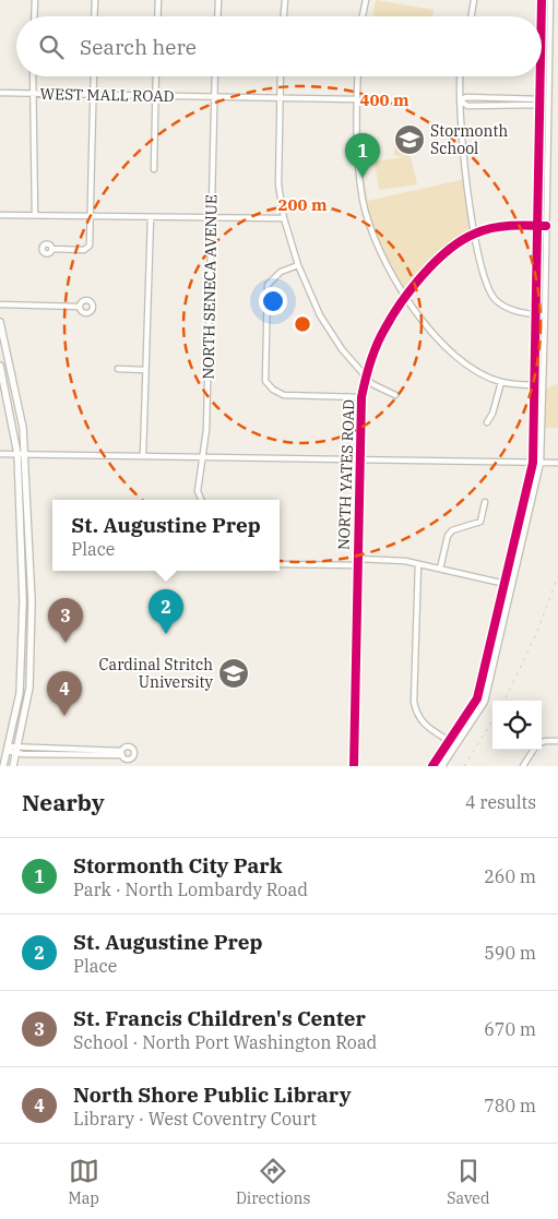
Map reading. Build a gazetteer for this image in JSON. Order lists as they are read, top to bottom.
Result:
{
  "streets": {
    "street": ["WEST MALL ROAD", "NORTH SENECA AVENUE", "NORTH YATES ROAD"]
  },
  "crossings": [
    ["WEST MALL ROAD", "NORTH SENECA AVENUE"]
  ],
  "places": {
    "school or university": ["Stormonth School", "Cardinal Stritch University"]
  },
  "page": {
    "search": "Search here",
    "pins": [
      "1",
      "2",
      "3",
      "4"
    ],
    "popup": ["St. Augustine Prep", "Place"],
    "heading": ["Nearby", "4 results"],
    "list": [
      {
        "mark": "1",
        "name": "Stormonth City Park",
        "note": "Park · North Lombardy Road",
        "value": "260 m"
      },
      {
        "mark": "2",
        "name": "St. Augustine Prep",
        "note": "Place",
        "value": "590 m"
      },
      {
        "mark": "3",
        "name": "St. Francis Children's Center",
        "note": "School · North Port Washington Road",
        "value": "670 m"
      },
      {
        "mark": "4",
        "name": "North Shore Public Library",
        "note": "Library · West Coventry Court",
        "value": "780 m"
      }
    ],
    "nav": ["Map", "Directions", "Saved"]
  },
  "rings": ["400 m", "200 m"]
}
